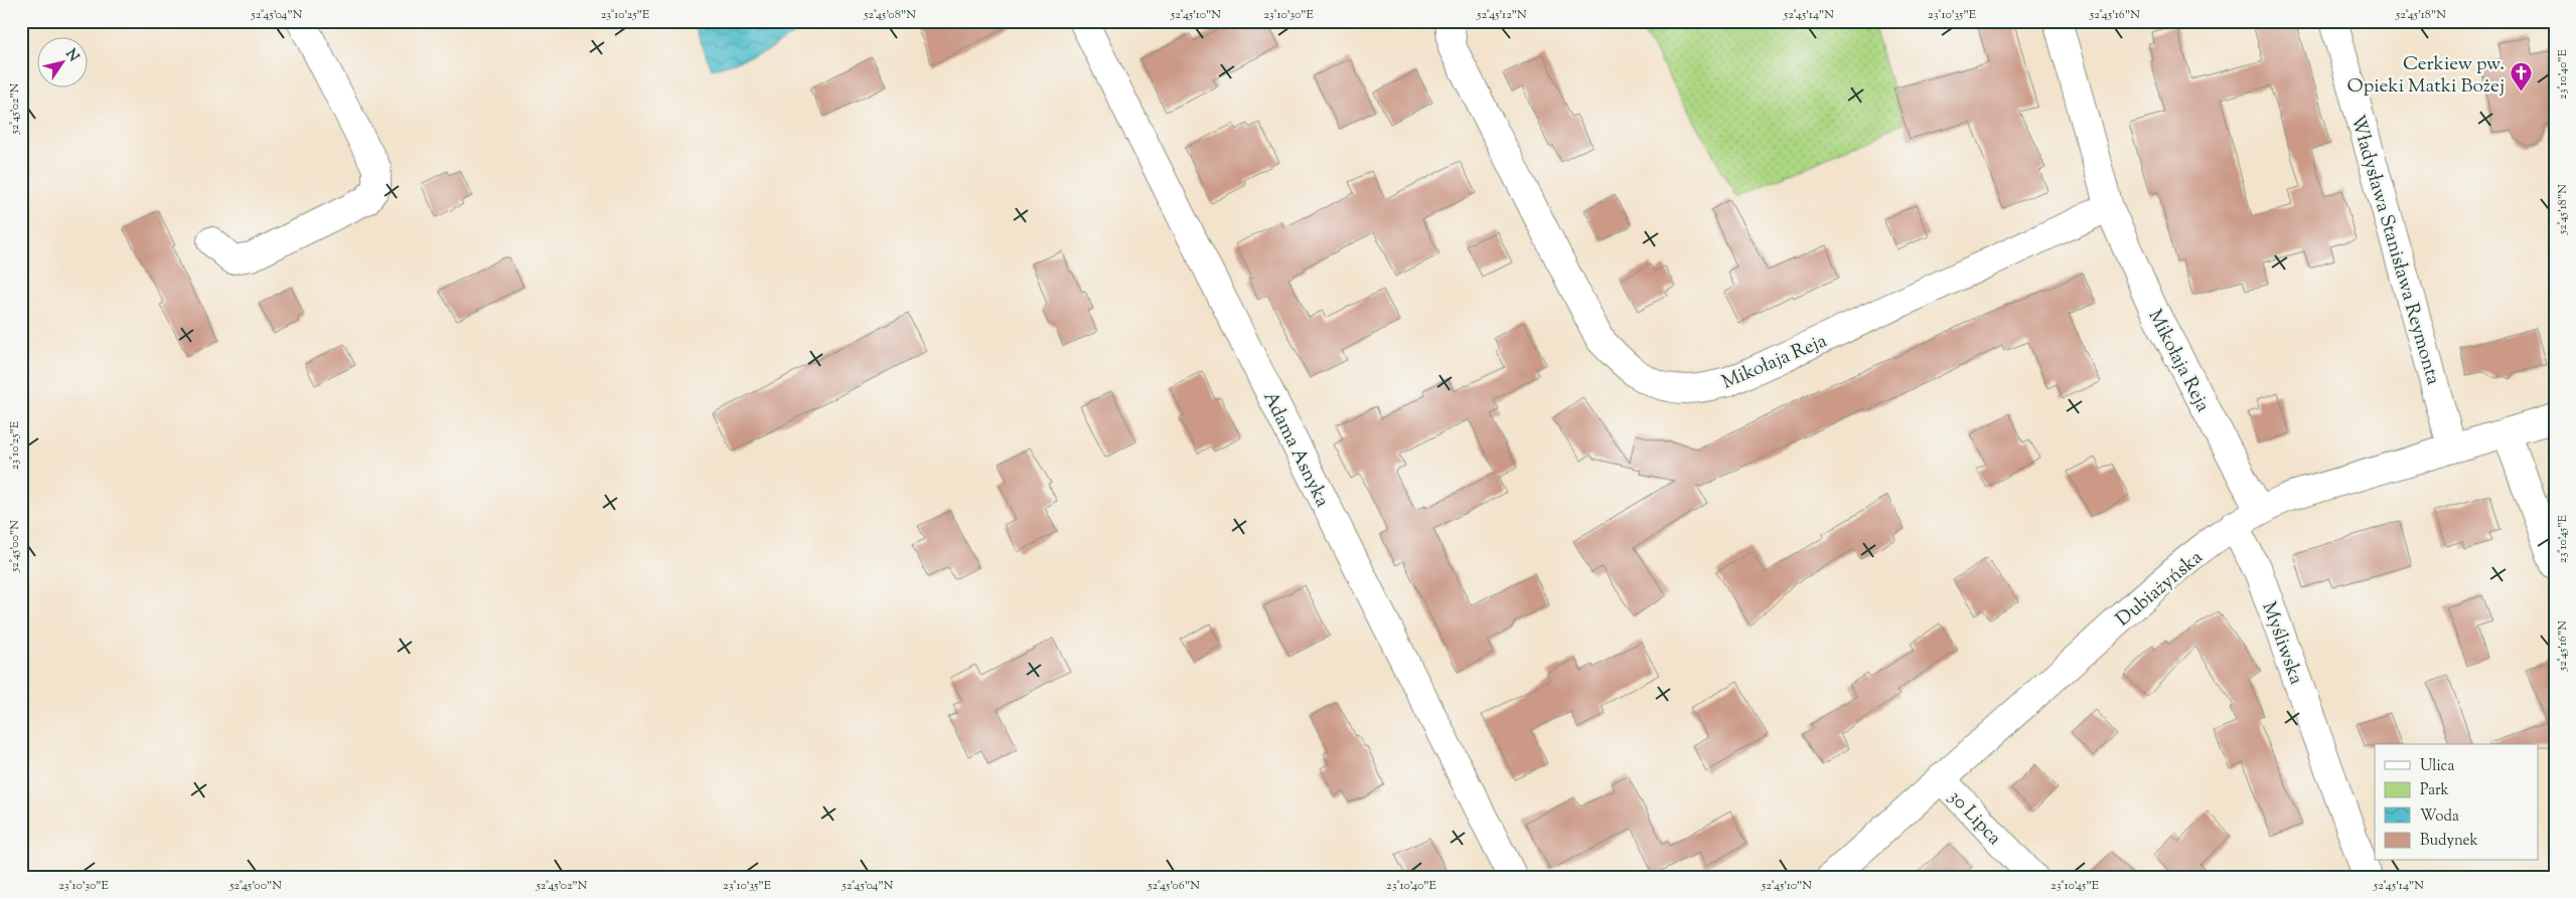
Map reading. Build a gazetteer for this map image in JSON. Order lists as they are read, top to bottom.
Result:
{
  "streets": {
    "street": [
      "Władysława Stanisława Reymonta",
      "Mikołaja Reja",
      "Adama Asnyka",
      "Dubiażyńska",
      "Myśliwska",
      "30 Lipca"
    ]
  },
  "crossings": [
    ["Władysława Stanisława Reymonta", "Dubiażyńska"],
    ["Mikołaja Reja", "Dubiażyńska"],
    ["Dubiażyńska", "Myśliwska"],
    ["Dubiażyńska", "30 Lipca"]
  ],
  "places": {
    "church": ["Cerkiew pw. Opieki Matki Bożej"]
  },
  "legend": [
    "Ulica",
    "Park",
    "Woda",
    "Budynek"
  ],
  "north": "top right",
  "coordinates": [
    "52°45'04\"N",
    "23°10'25\"E",
    "52°45'08\"N",
    "52°45'10\"N",
    "23°10'30\"E",
    "52°45'12\"N",
    "52°45'14\"N",
    "23°10'35\"E",
    "52°45'16\"N",
    "52°45'18\"N",
    "23°10'40\"E",
    "52°45'02\"N",
    "23°10'45\"E",
    "52°45'00\"N",
    "52°45'06\"N"
  ]
}
